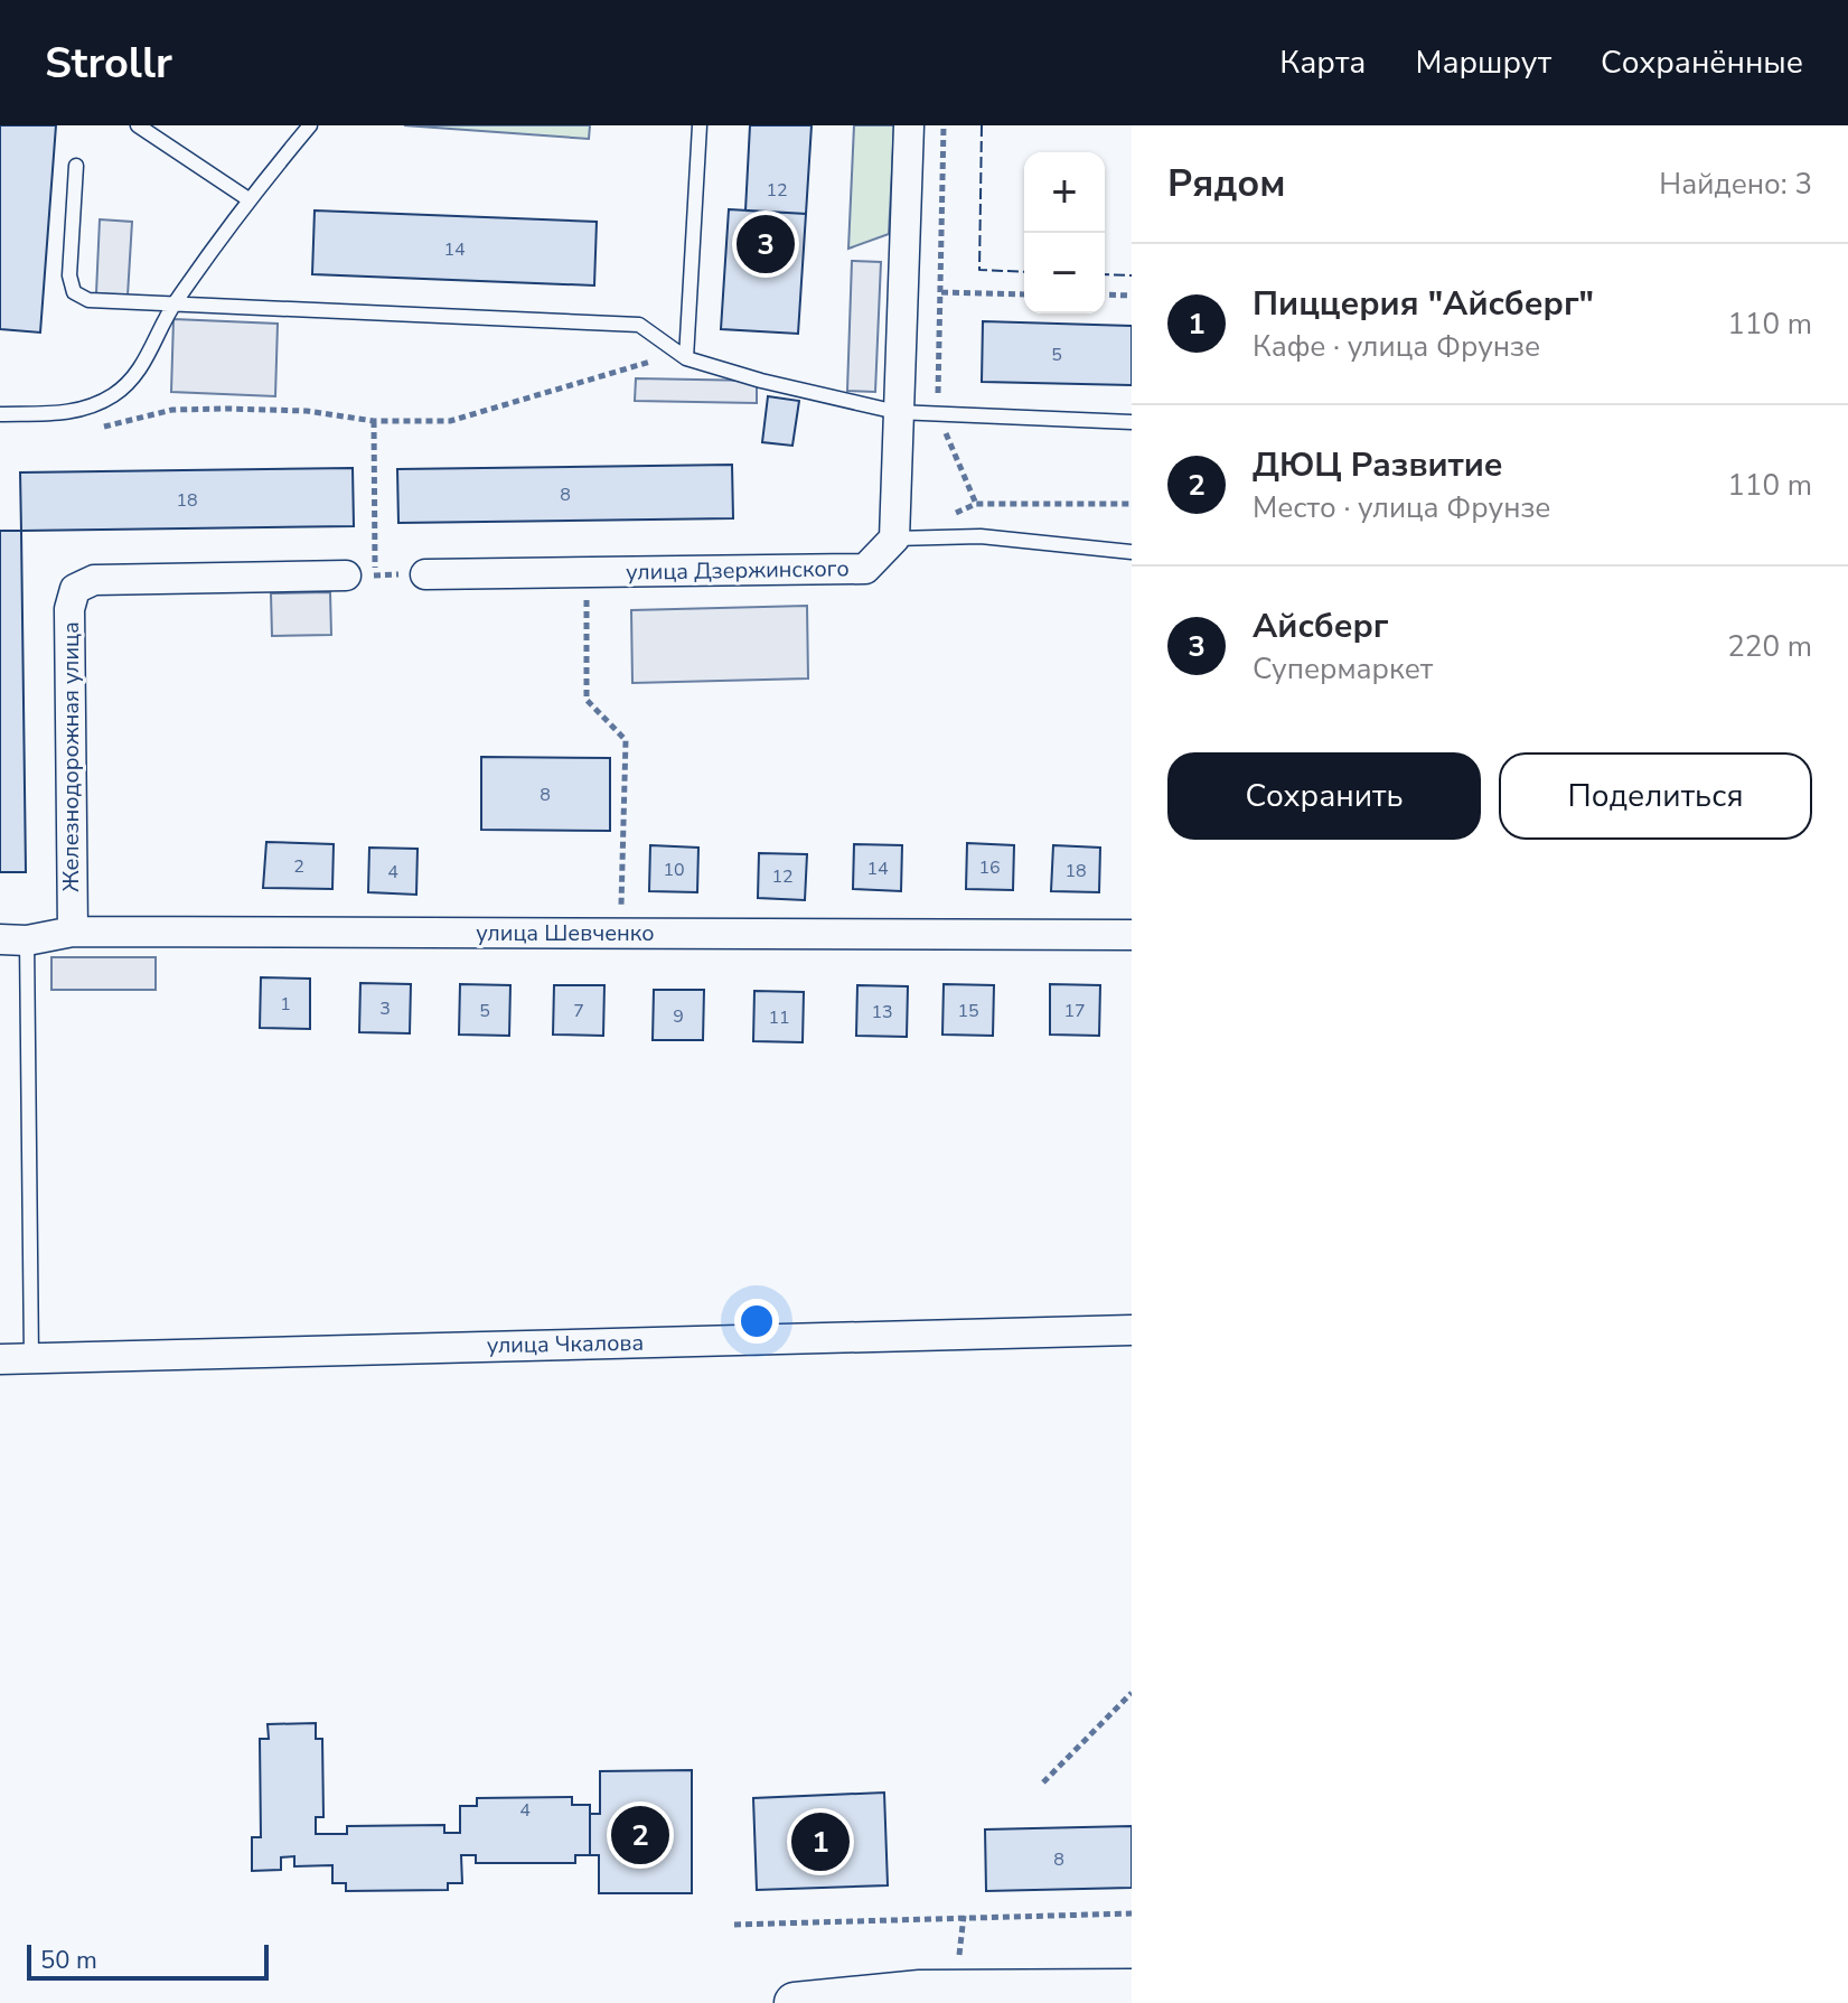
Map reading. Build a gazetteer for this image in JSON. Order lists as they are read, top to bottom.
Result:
{
  "streets": {
    "street": [
      "улица Дзержинского",
      "Железнодорожная улица",
      "улица Шевченко",
      "улица Чкалова"
    ]
  },
  "crossings": [
    ["Железнодорожная улица", "улица Шевченко"]
  ],
  "house_numbers": [
    "12",
    "14",
    "5",
    "8",
    "18",
    "8",
    "2",
    "16",
    "14",
    "10",
    "18",
    "4",
    "12",
    "1",
    "3",
    "5",
    "7",
    "15",
    "17",
    "13",
    "9",
    "11",
    "4",
    "8"
  ],
  "scale_bar": "50 m",
  "page": {
    "header": "Strollr",
    "nav": ["Карта", "Маршрут", "Сохранённые"],
    "heading": ["Рядом", "Найдено: 3"],
    "map_buttons": ["+", "−"],
    "pins": ["3", "2", "1"],
    "list": [
      {
        "mark": "1",
        "name": "Пиццерия \"Айсберг\"",
        "note": "Кафе · улица Фрунзе",
        "value": "110 m"
      },
      {
        "mark": "2",
        "name": "ДЮЦ Развитие",
        "note": "Место · улица Фрунзе",
        "value": "110 m"
      },
      {
        "mark": "3",
        "name": "Айсберг",
        "note": "Супермаркет",
        "value": "220 m"
      }
    ],
    "buttons": ["Сохранить", "Поделиться"],
    "scale": "50 m"
  }
}
